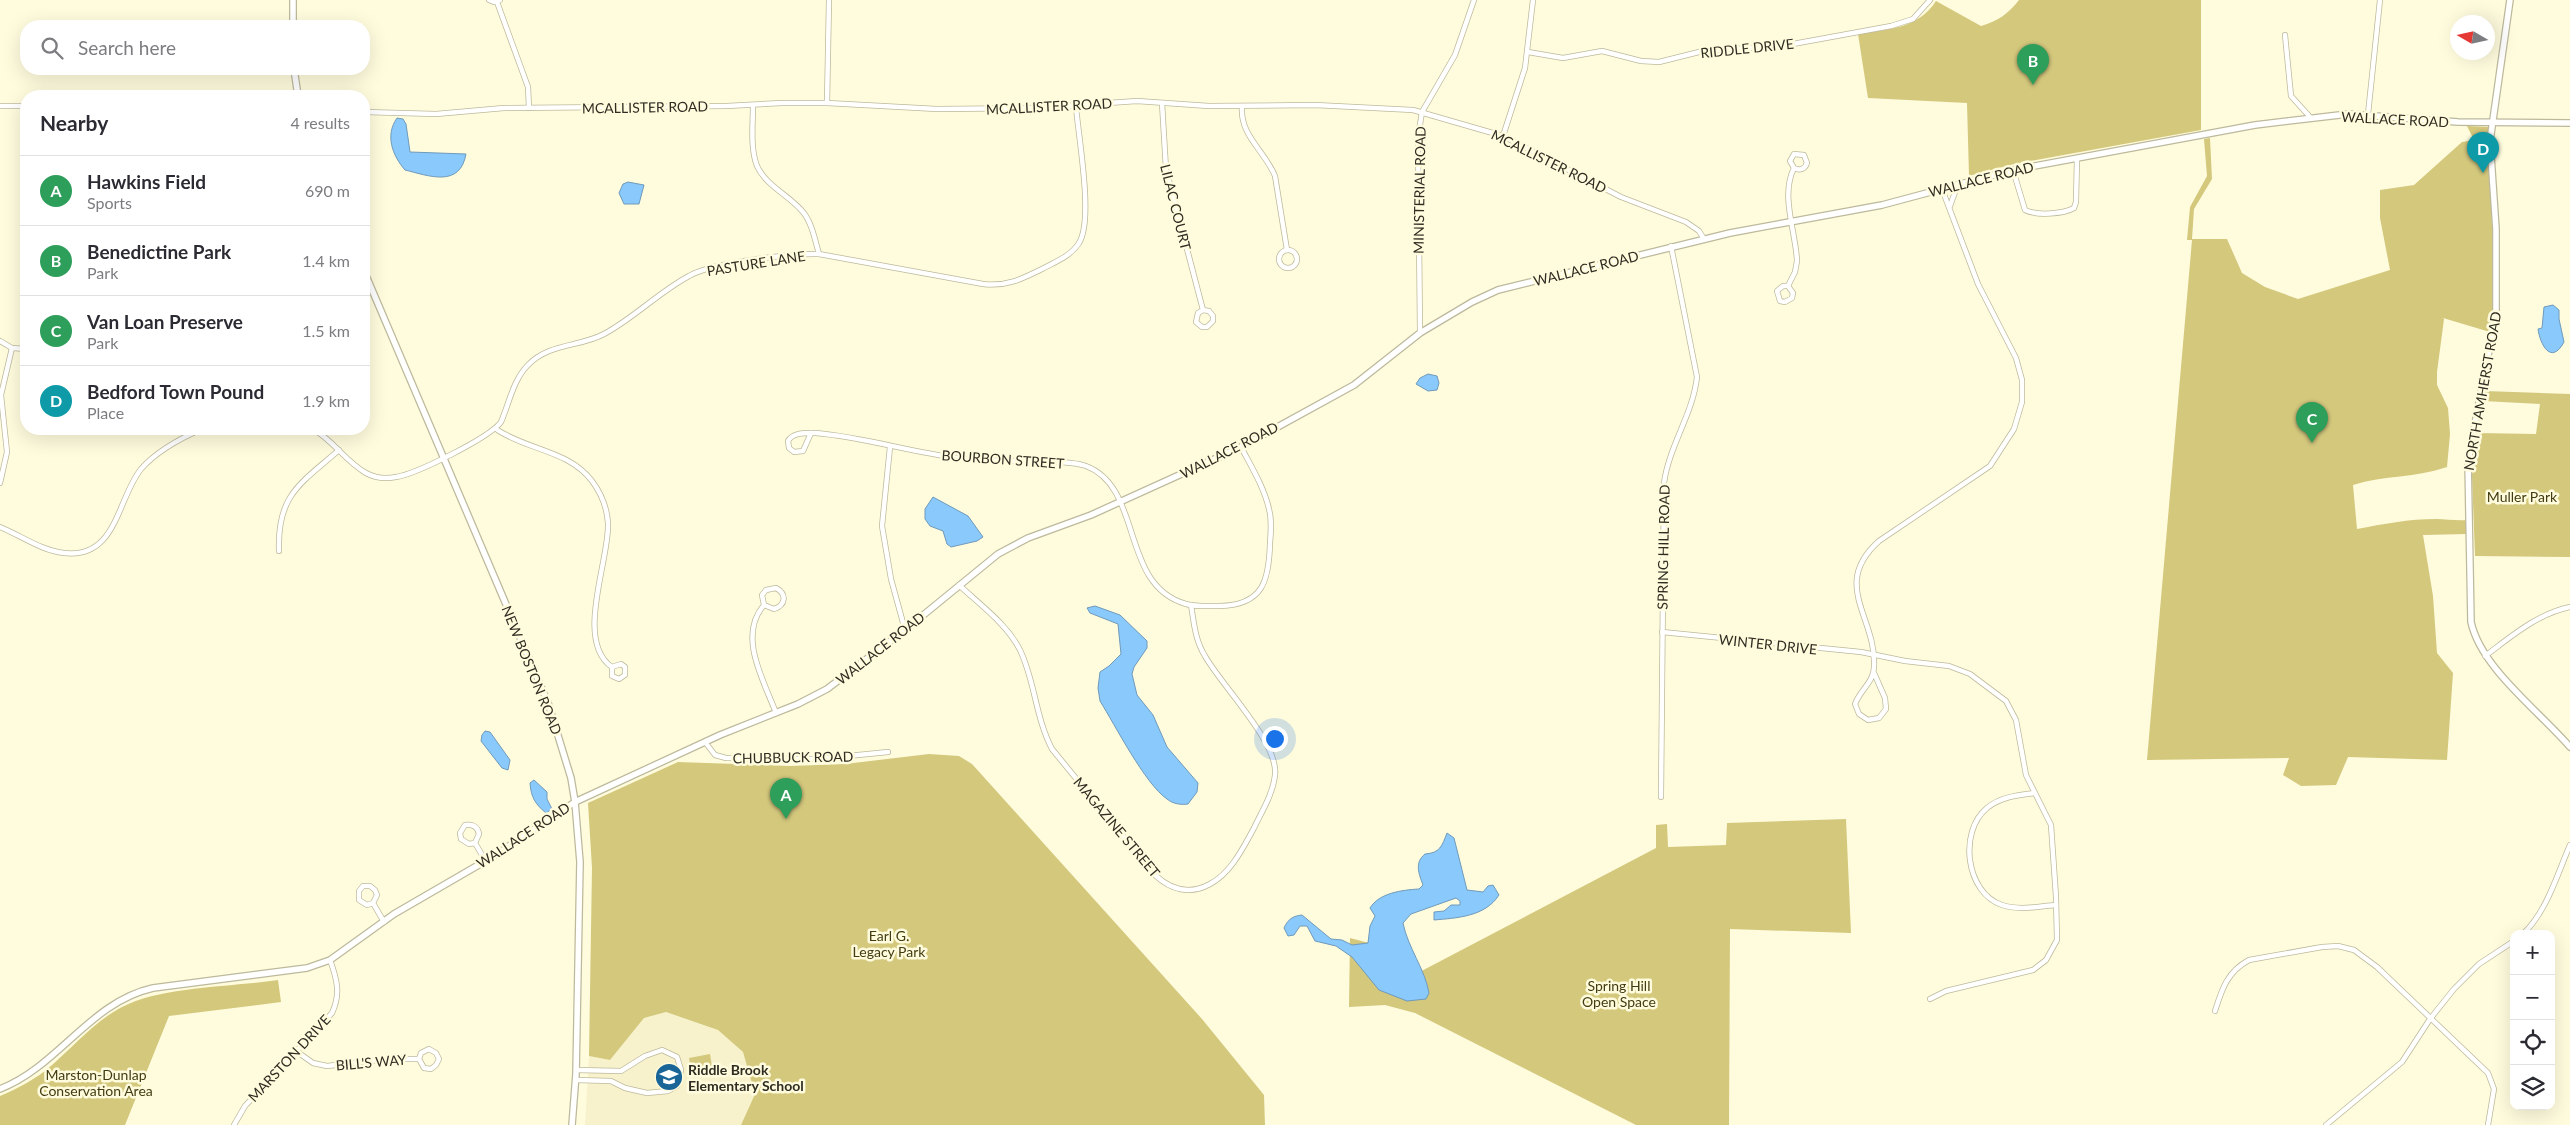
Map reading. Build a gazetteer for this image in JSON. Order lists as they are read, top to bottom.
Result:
{
  "streets": {
    "street": [
      "RIDDLE DRIVE",
      "MCALLISTER ROAD",
      "WALLACE ROAD",
      "MINISTERIAL ROAD",
      "LILAC COURT",
      "PASTURE LANE",
      "NORTH AMHERST ROAD",
      "BOURBON STREET",
      "SPRING HILL ROAD",
      "WINTER DRIVE",
      "NEW BOSTON ROAD",
      "CHUBBUCK ROAD",
      "MAGAZINE STREET",
      "MARSTON DRIVE",
      "BILL'S WAY"
    ]
  },
  "crossings": [
    ["MCALLISTER ROAD", "WALLACE ROAD"],
    ["MCALLISTER ROAD", "MINISTERIAL ROAD"],
    ["MCALLISTER ROAD", "LILAC COURT"],
    ["MCALLISTER ROAD", "PASTURE LANE"],
    ["WALLACE ROAD", "MINISTERIAL ROAD"],
    ["WALLACE ROAD", "NORTH AMHERST ROAD"],
    ["WALLACE ROAD", "BOURBON STREET"],
    ["WALLACE ROAD", "SPRING HILL ROAD"],
    ["WALLACE ROAD", "NEW BOSTON ROAD"],
    ["WALLACE ROAD", "CHUBBUCK ROAD"],
    ["WALLACE ROAD", "MAGAZINE STREET"],
    ["WALLACE ROAD", "MARSTON DRIVE"],
    ["BOURBON STREET", "MAGAZINE STREET"],
    ["SPRING HILL ROAD", "WINTER DRIVE"],
    ["MARSTON DRIVE", "BILL'S WAY"]
  ],
  "parks": [
    "Muller Park",
    "Earl G. Legacy Park",
    "Spring Hill Open Space",
    "Marston-Dunlap Conservation Area"
  ],
  "places": {
    "school or university": ["Riddle Brook Elementary School"]
  },
  "north": "left",
  "page": {
    "search": "Search here",
    "pins": [
      "B",
      "D",
      "C",
      "A"
    ],
    "heading": ["Nearby", "4 results"],
    "list": [
      {
        "mark": "A",
        "name": "Hawkins Field",
        "note": "Sports",
        "value": "690 m"
      },
      {
        "mark": "B",
        "name": "Benedictine Park",
        "note": "Park",
        "value": "1.4 km"
      },
      {
        "mark": "C",
        "name": "Van Loan Preserve",
        "note": "Park",
        "value": "1.5 km"
      },
      {
        "mark": "D",
        "name": "Bedford Town Pound",
        "note": "Place",
        "value": "1.9 km"
      }
    ],
    "map_buttons": ["+", "−"]
  }
}
